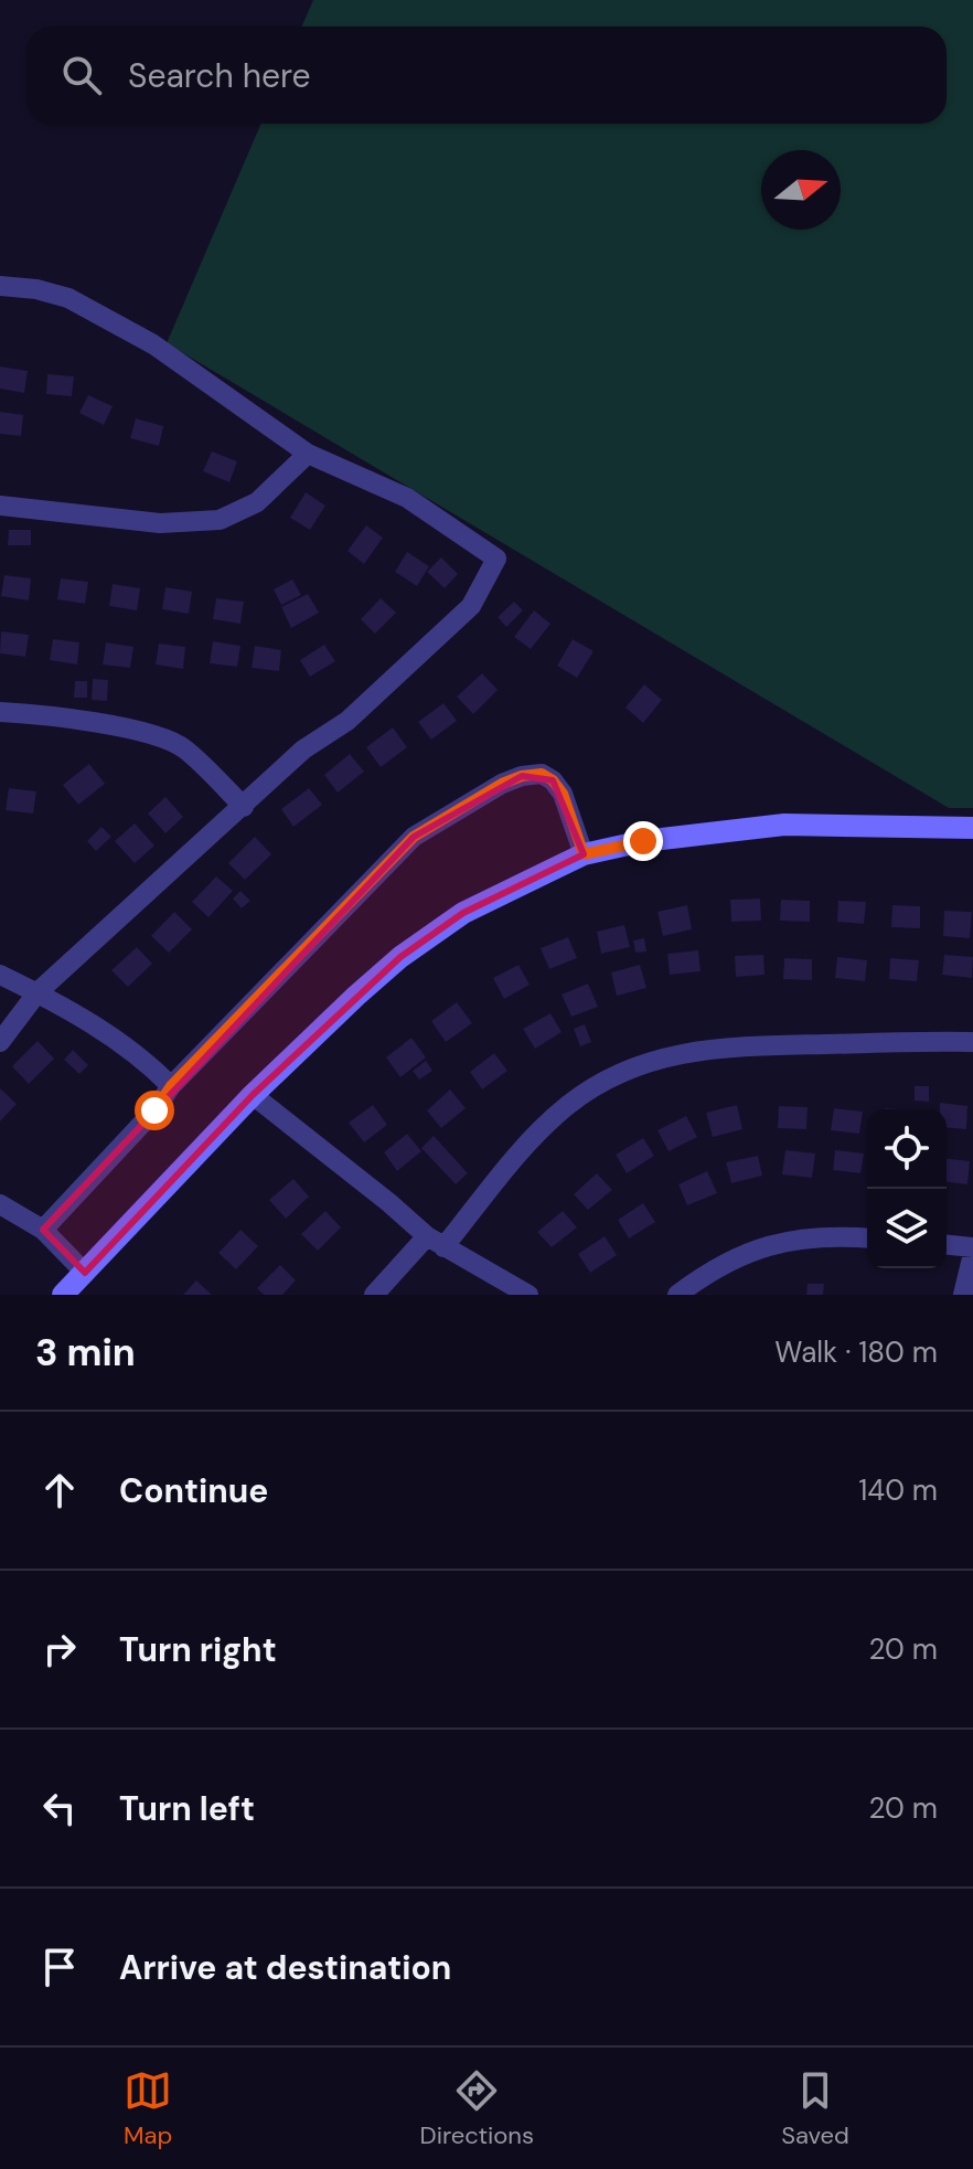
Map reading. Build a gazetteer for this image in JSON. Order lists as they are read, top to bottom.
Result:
{
  "north": "right",
  "page": {
    "search": "Search here",
    "heading": ["3 min", "Walk · 180 m"],
    "list": [
      ["Continue", "140 m"],
      ["Turn right", "20 m"],
      ["Turn left", "20 m"],
      "Arrive at destination"
    ],
    "nav": ["Map", "Directions", "Saved"]
  }
}
